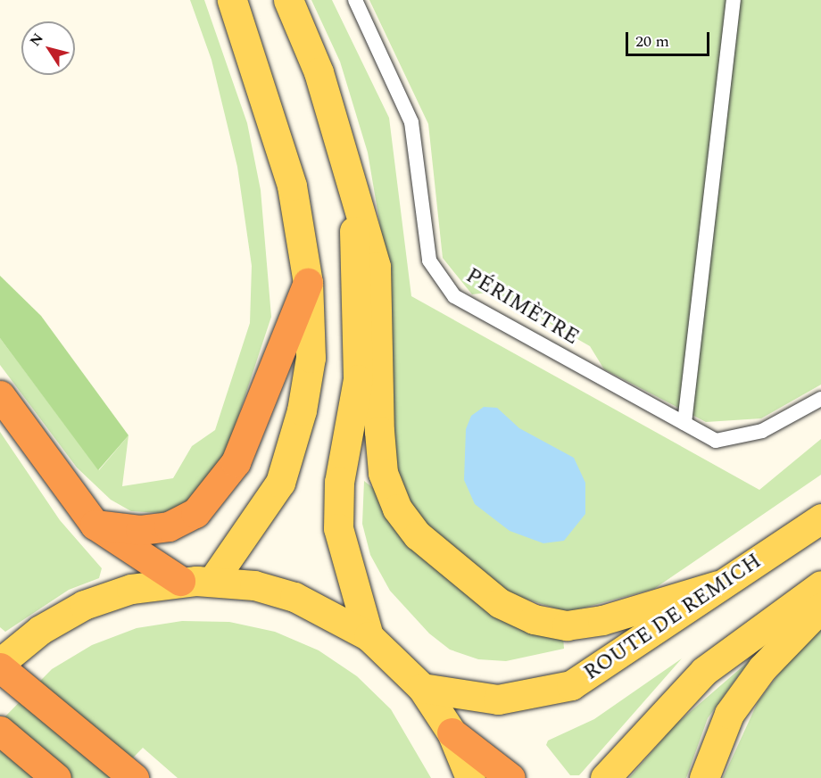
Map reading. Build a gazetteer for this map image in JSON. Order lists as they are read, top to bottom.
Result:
{
  "streets": {
    "main road": ["ROUTE DE REMICH"],
    "lane": ["PÉRIMÈTRE"]
  },
  "scale_bar": "20 m",
  "north": "top left"
}
